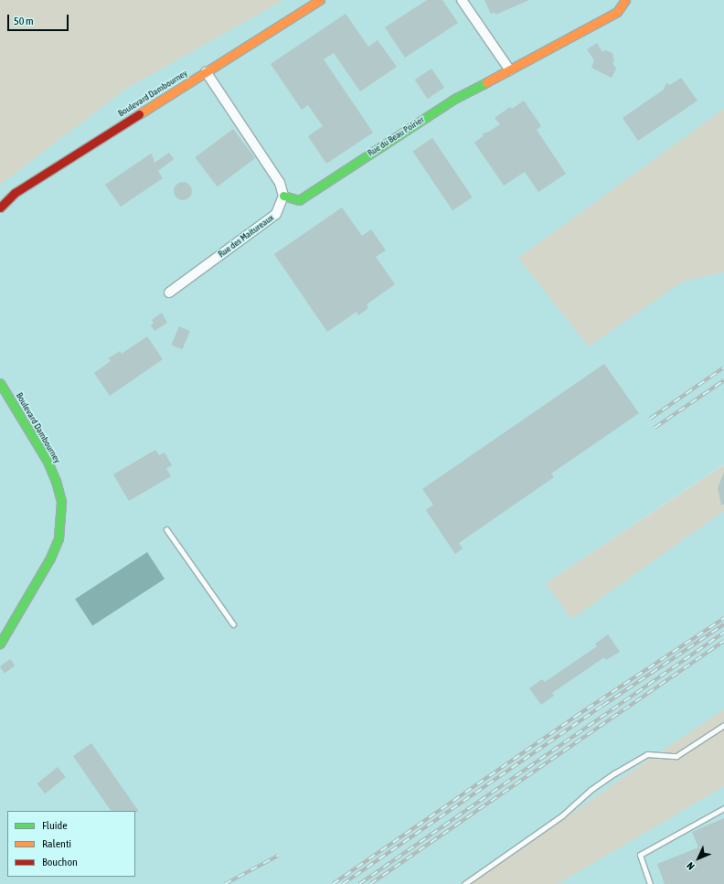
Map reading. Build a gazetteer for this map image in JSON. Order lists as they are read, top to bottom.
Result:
{
  "streets": {
    "street": ["Boulevard Dambourney", "Rue du Beau Poirier", "Rue des Maitureaux"]
  },
  "crossings": [
    ["Rue du Beau Poirier", "Rue des Maitureaux"]
  ],
  "legend": ["Fluide", "Ralenti", "Bouchon"],
  "scale_bar": "50 m",
  "north": "bottom left"
}
